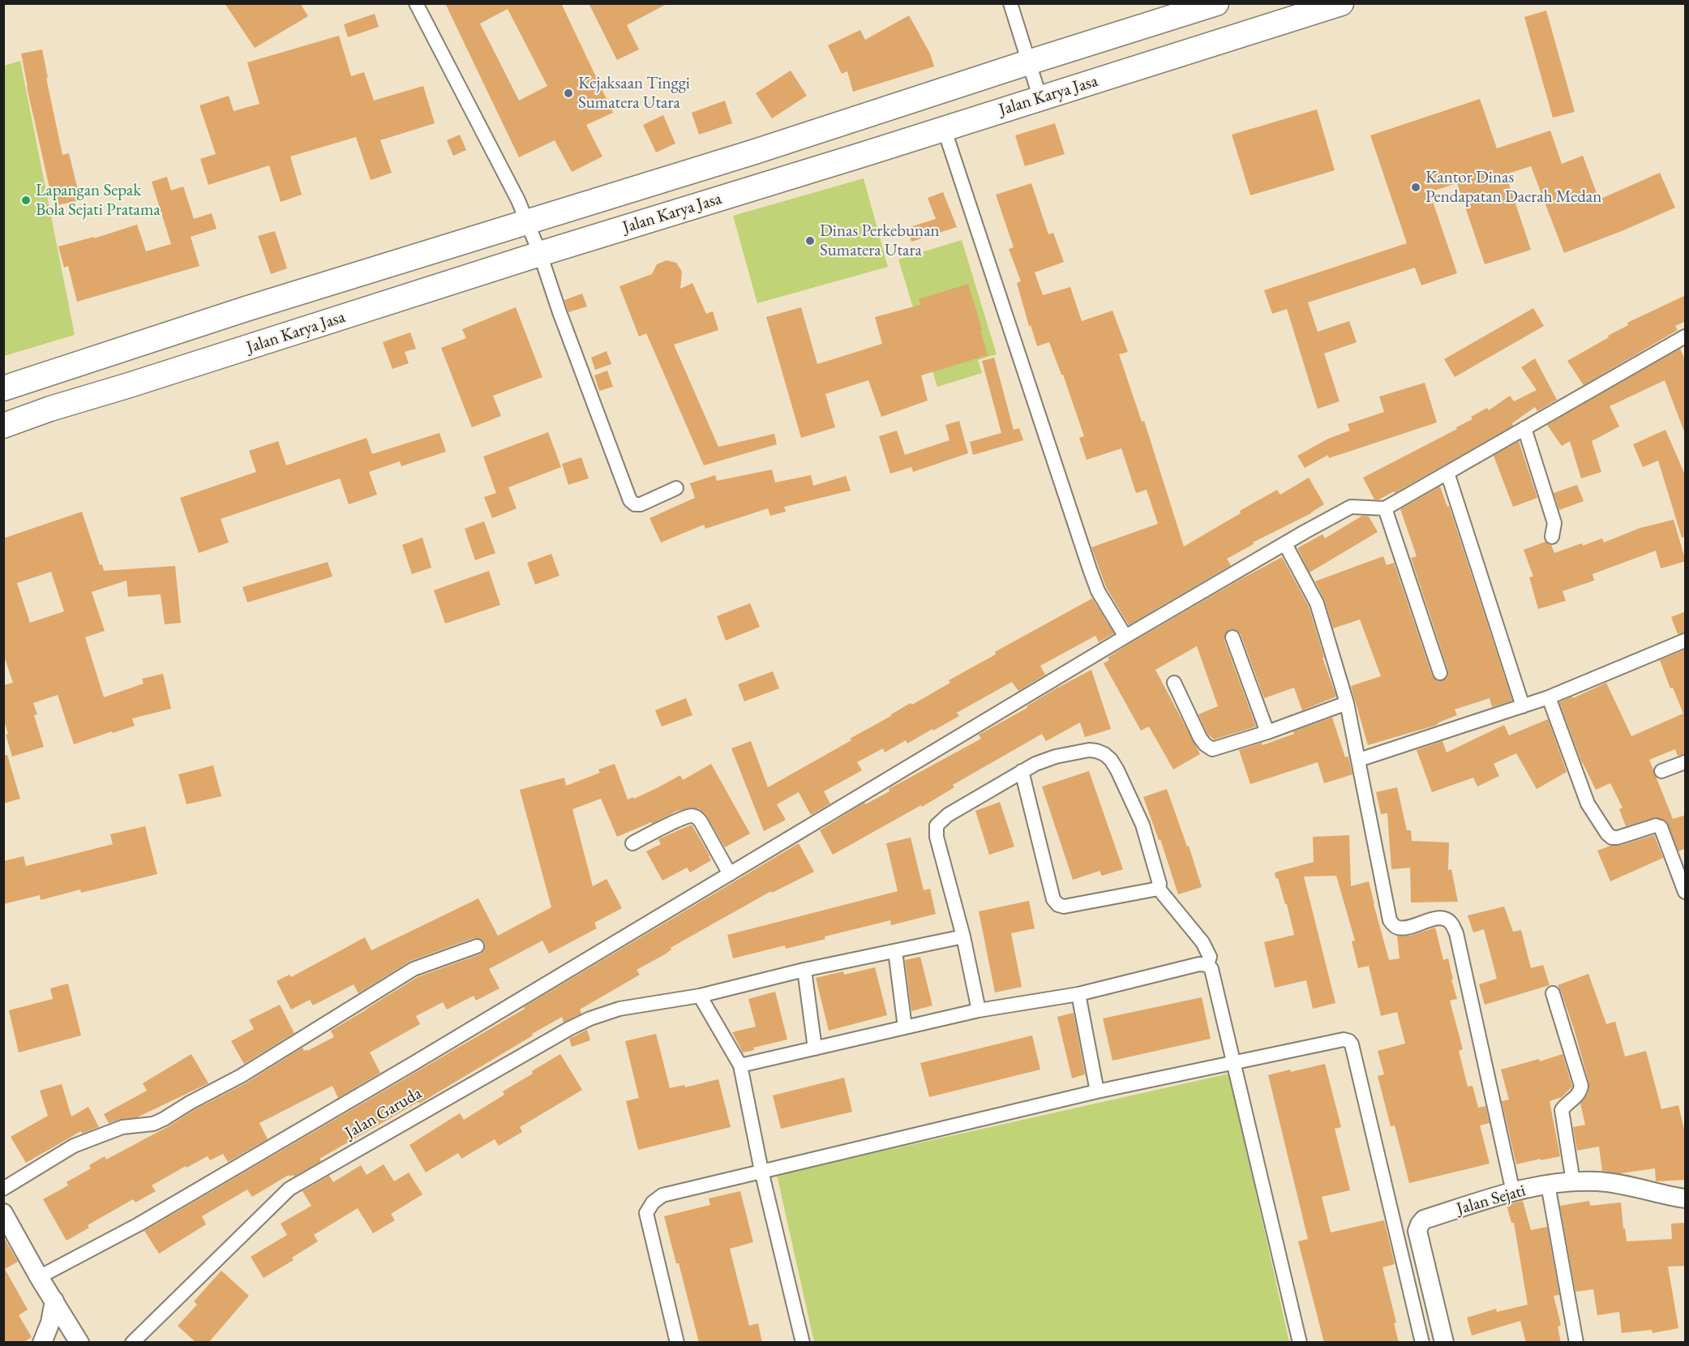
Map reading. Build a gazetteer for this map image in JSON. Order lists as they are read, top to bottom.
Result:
{
  "streets": {
    "highway": ["Jalan Karya Jasa"],
    "street": ["Jalan Garuda", "Jalan Sejati"]
  },
  "places": [
    "Kejaksaan Tinggi Sumatera Utara",
    "Kantor Dinas Pendapatan Daerah Medan",
    "Lapangan Sepak Bola Sejati Pratama",
    "Dinas Perkebunan Sumatera Utara"
  ]
}
